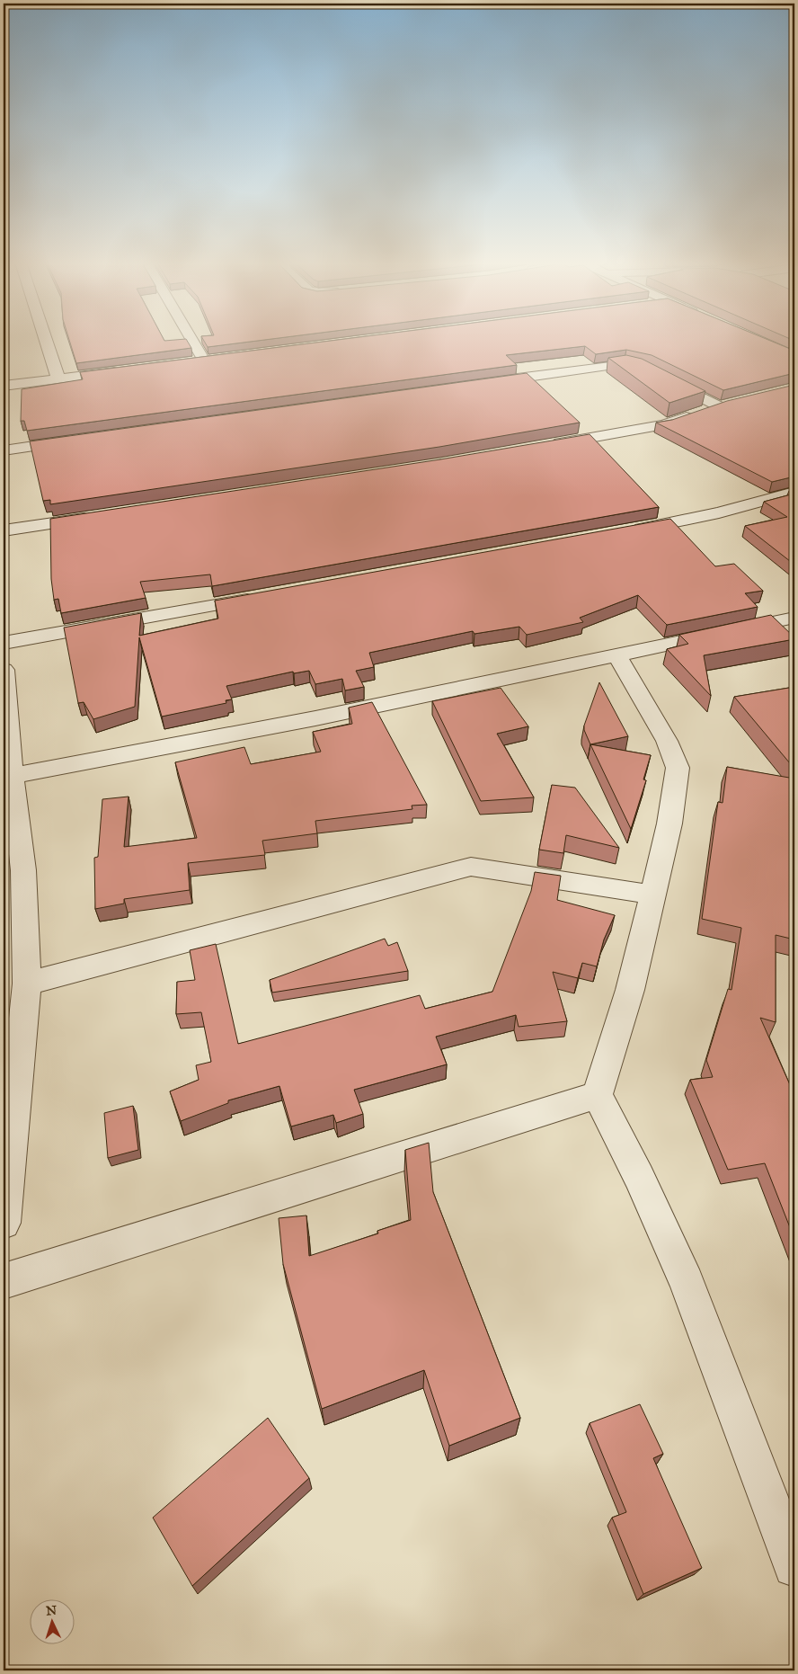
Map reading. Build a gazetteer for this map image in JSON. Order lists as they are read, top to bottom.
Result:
{
  "north": "top"
}
